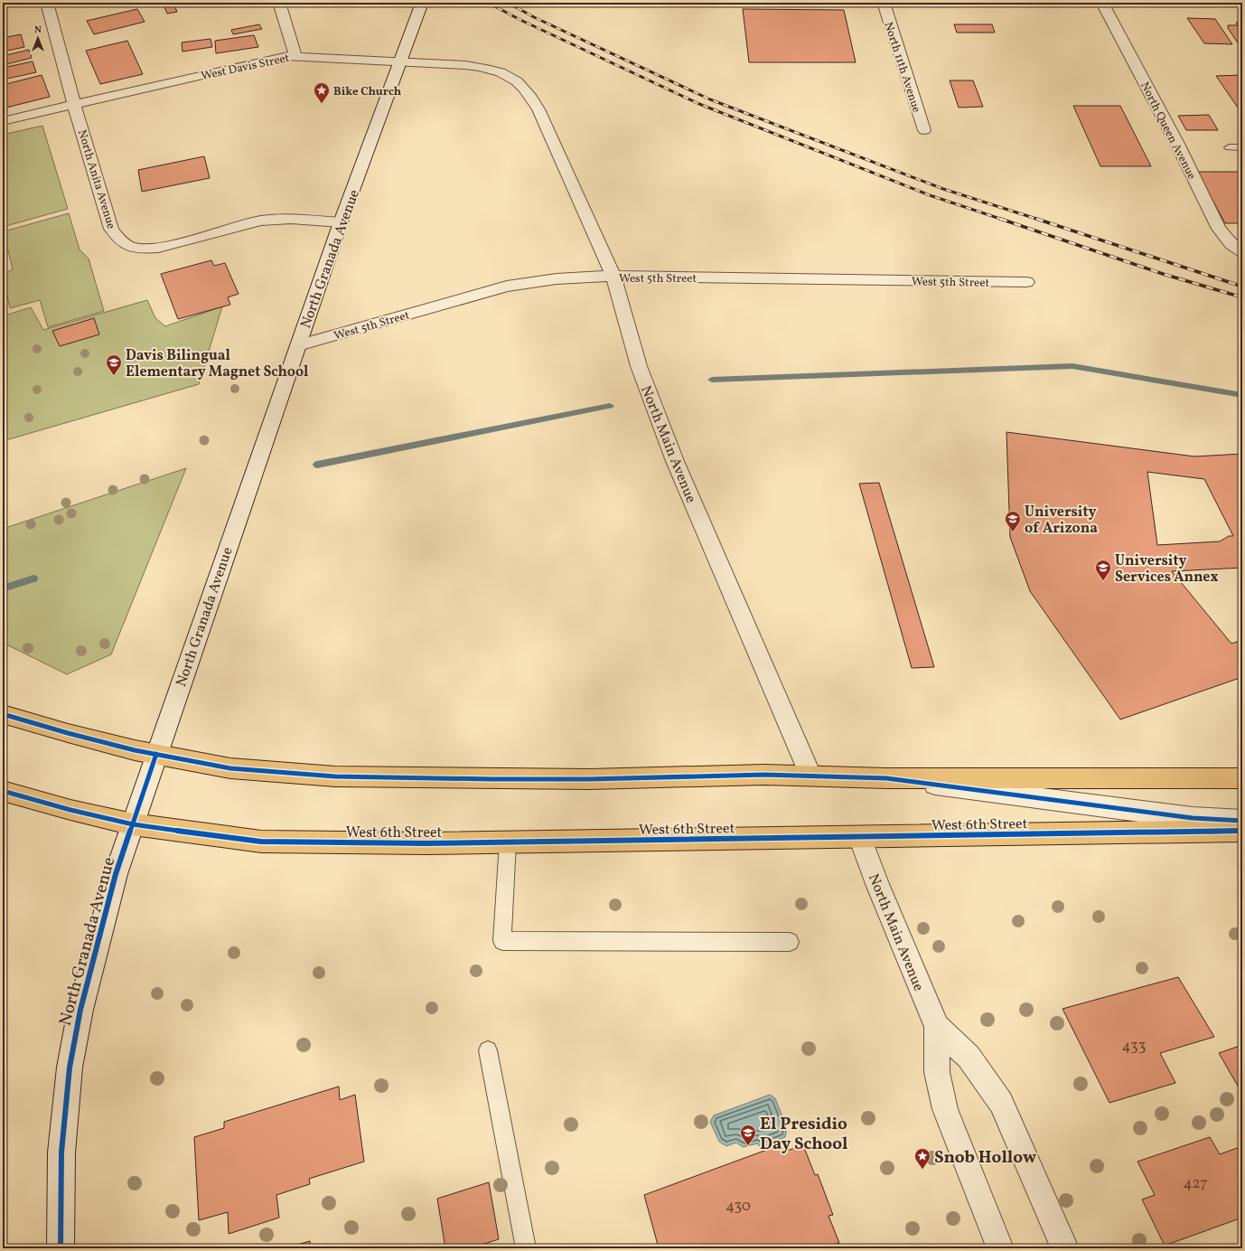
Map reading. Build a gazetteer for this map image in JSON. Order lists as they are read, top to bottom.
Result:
{
  "streets": {
    "main road": ["West 6th Street"],
    "street": [
      "West Davis Street",
      "North 11th Avenue",
      "North Queen Avenue",
      "North Anita Avenue",
      "North Granada Avenue",
      "West 5th Street",
      "North Main Avenue"
    ]
  },
  "crossings": [
    ["West Davis Street", "North Anita Avenue"],
    ["West Davis Street", "North Granada Avenue"],
    ["West Davis Street", "North Main Avenue"],
    ["North Anita Avenue", "North Granada Avenue"],
    ["North Granada Avenue", "West 5th Street"],
    ["North Granada Avenue", "West 6th Street"],
    ["West 5th Street", "North Main Avenue"],
    ["North Main Avenue", "West 6th Street"]
  ],
  "places": {
    "place": ["Bike Church", "Snob Hollow"],
    "school or university": [
      "Davis Bilingual Elementary Magnet School",
      "University of Arizona",
      "University Services Annex",
      "El Presidio Day School"
    ]
  },
  "house_numbers": ["433", "427", "430"],
  "north": "top"
}
